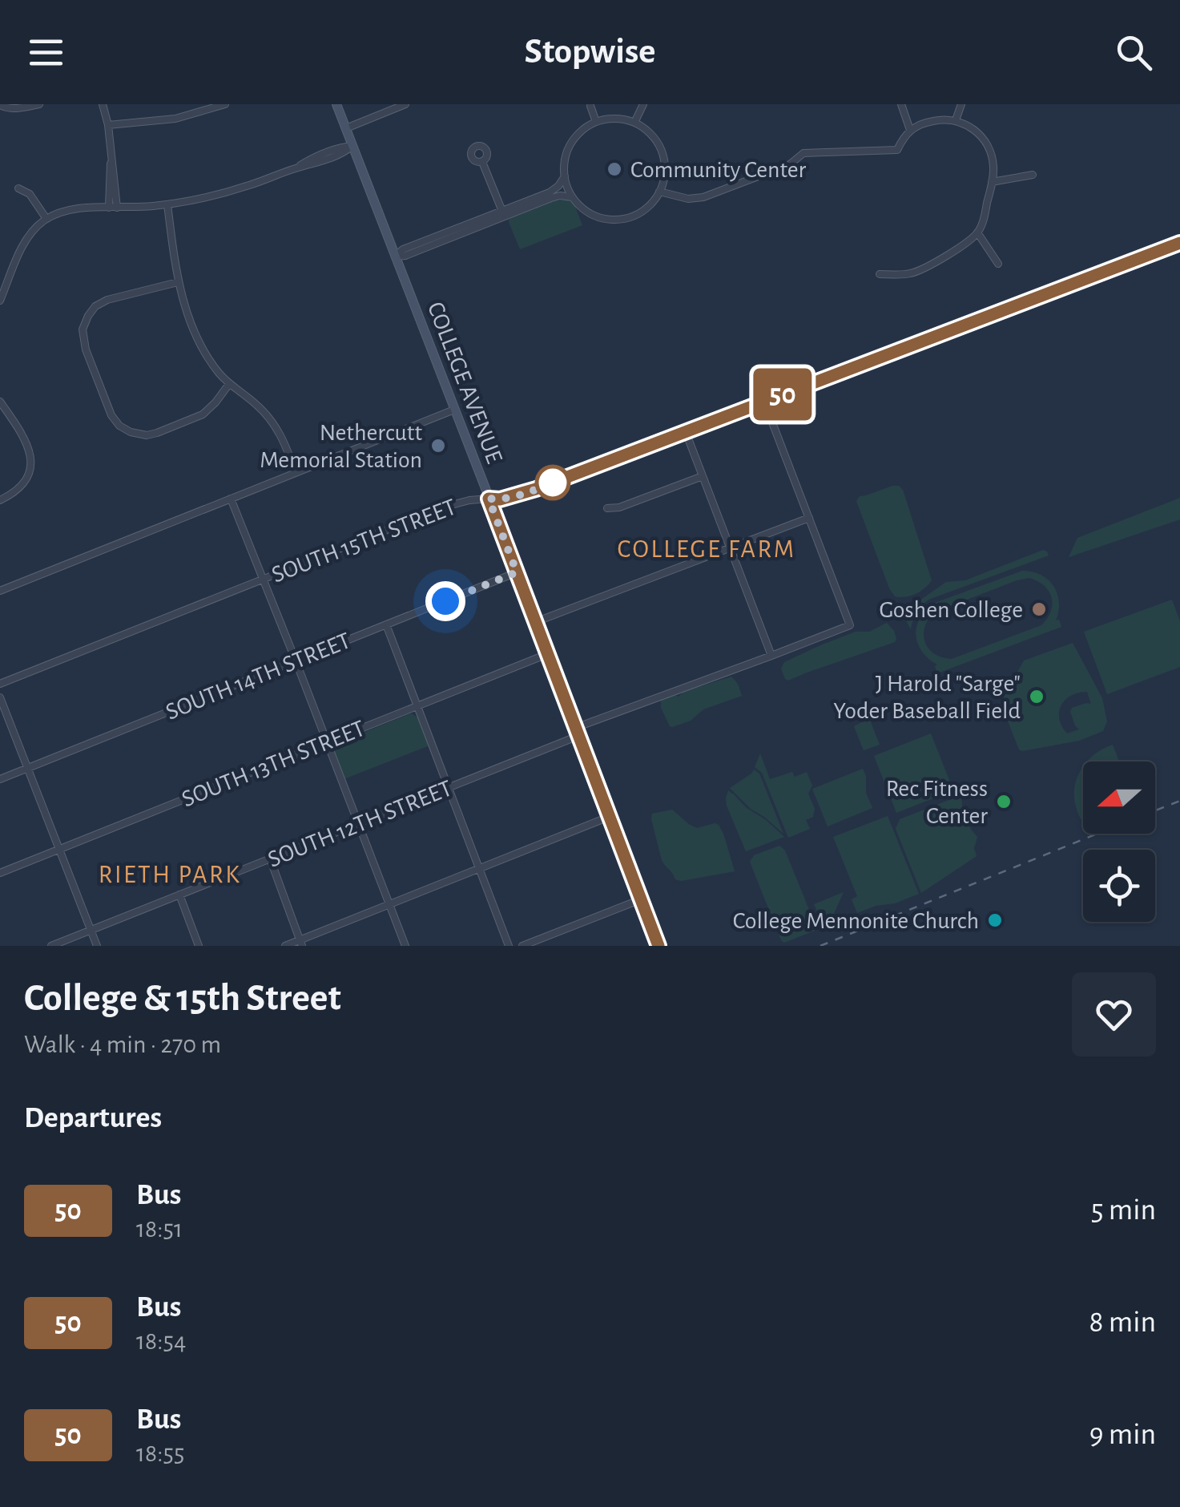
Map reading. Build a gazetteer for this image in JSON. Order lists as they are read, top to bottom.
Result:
{
  "streets": {
    "main road": ["COLLEGE AVENUE"],
    "street": [
      "SOUTH 15TH STREET",
      "SOUTH 14TH STREET",
      "SOUTH 13TH STREET",
      "SOUTH 12TH STREET"
    ]
  },
  "crossings": [
    ["COLLEGE AVENUE", "SOUTH 15TH STREET"],
    ["COLLEGE AVENUE", "SOUTH 14TH STREET"],
    ["COLLEGE AVENUE", "SOUTH 13TH STREET"],
    ["COLLEGE AVENUE", "SOUTH 12TH STREET"]
  ],
  "districts": ["COLLEGE FARM", "RIETH PARK"],
  "places": [
    "Community Center",
    "Nethercutt Memorial Station",
    "Goshen College",
    "J Harold \"Sarge\" Yoder Baseball Field",
    "Rec Fitness Center",
    "College Mennonite Church"
  ],
  "lines": ["bus line 50"],
  "north": "left",
  "page": {
    "header": "Stopwise",
    "on_map": "50",
    "heading": [
      ["College & 15th Street", "Walk · 4 min · 270 m"],
      "Departures"
    ],
    "list": [
      {
        "mark": "50",
        "name": "Bus",
        "note": "18:51",
        "value": "5 min"
      },
      {
        "mark": "50",
        "name": "Bus",
        "note": "18:54",
        "value": "8 min"
      },
      {
        "mark": "50",
        "name": "Bus",
        "note": "18:55",
        "value": "9 min"
      }
    ]
  }
}
